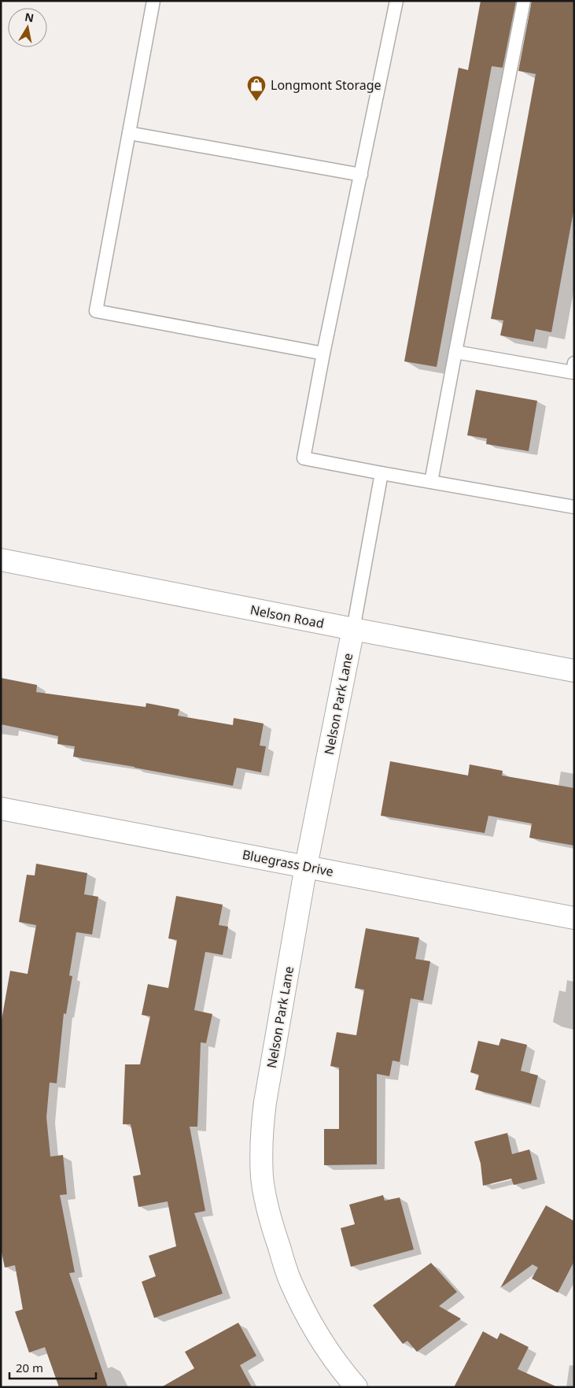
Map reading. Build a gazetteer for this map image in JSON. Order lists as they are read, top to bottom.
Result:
{
  "streets": {
    "street": ["Nelson Road", "Nelson Park Lane", "Bluegrass Drive"]
  },
  "crossings": [
    ["Nelson Road", "Nelson Park Lane"],
    ["Nelson Park Lane", "Bluegrass Drive"]
  ],
  "places": {
    "shop": ["Longmont Storage"]
  },
  "scale_bar": "20 m",
  "north": "top"
}
